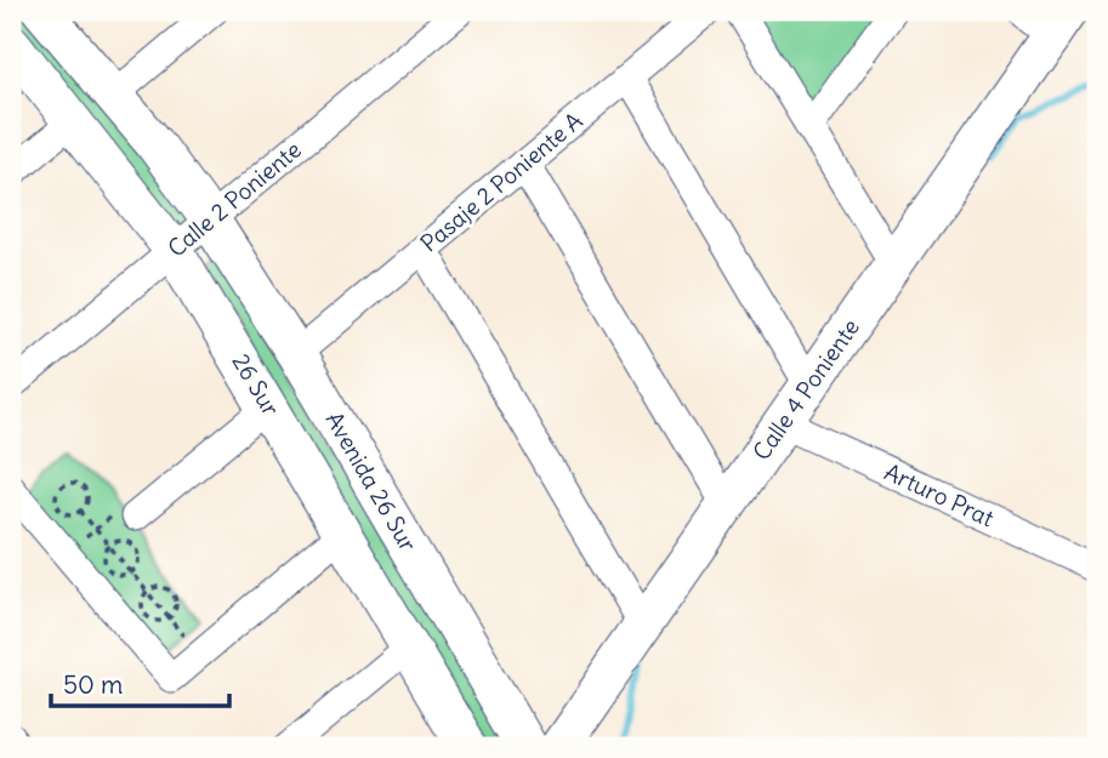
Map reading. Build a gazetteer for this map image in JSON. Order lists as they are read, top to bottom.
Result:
{
  "streets": {
    "street": [
      "Pasaje 2 Poniente A",
      "Calle 2 Poniente",
      "26 Sur",
      "Calle 4 Poniente",
      "Avenida 26 Sur",
      "Arturo Prat"
    ]
  },
  "crossings": [
    ["Pasaje 2 Poniente A", "Avenida 26 Sur"],
    ["Calle 2 Poniente", "26 Sur"],
    ["Calle 2 Poniente", "Avenida 26 Sur"],
    ["Calle 4 Poniente", "Arturo Prat"]
  ],
  "scale_bar": "50 m"
}
